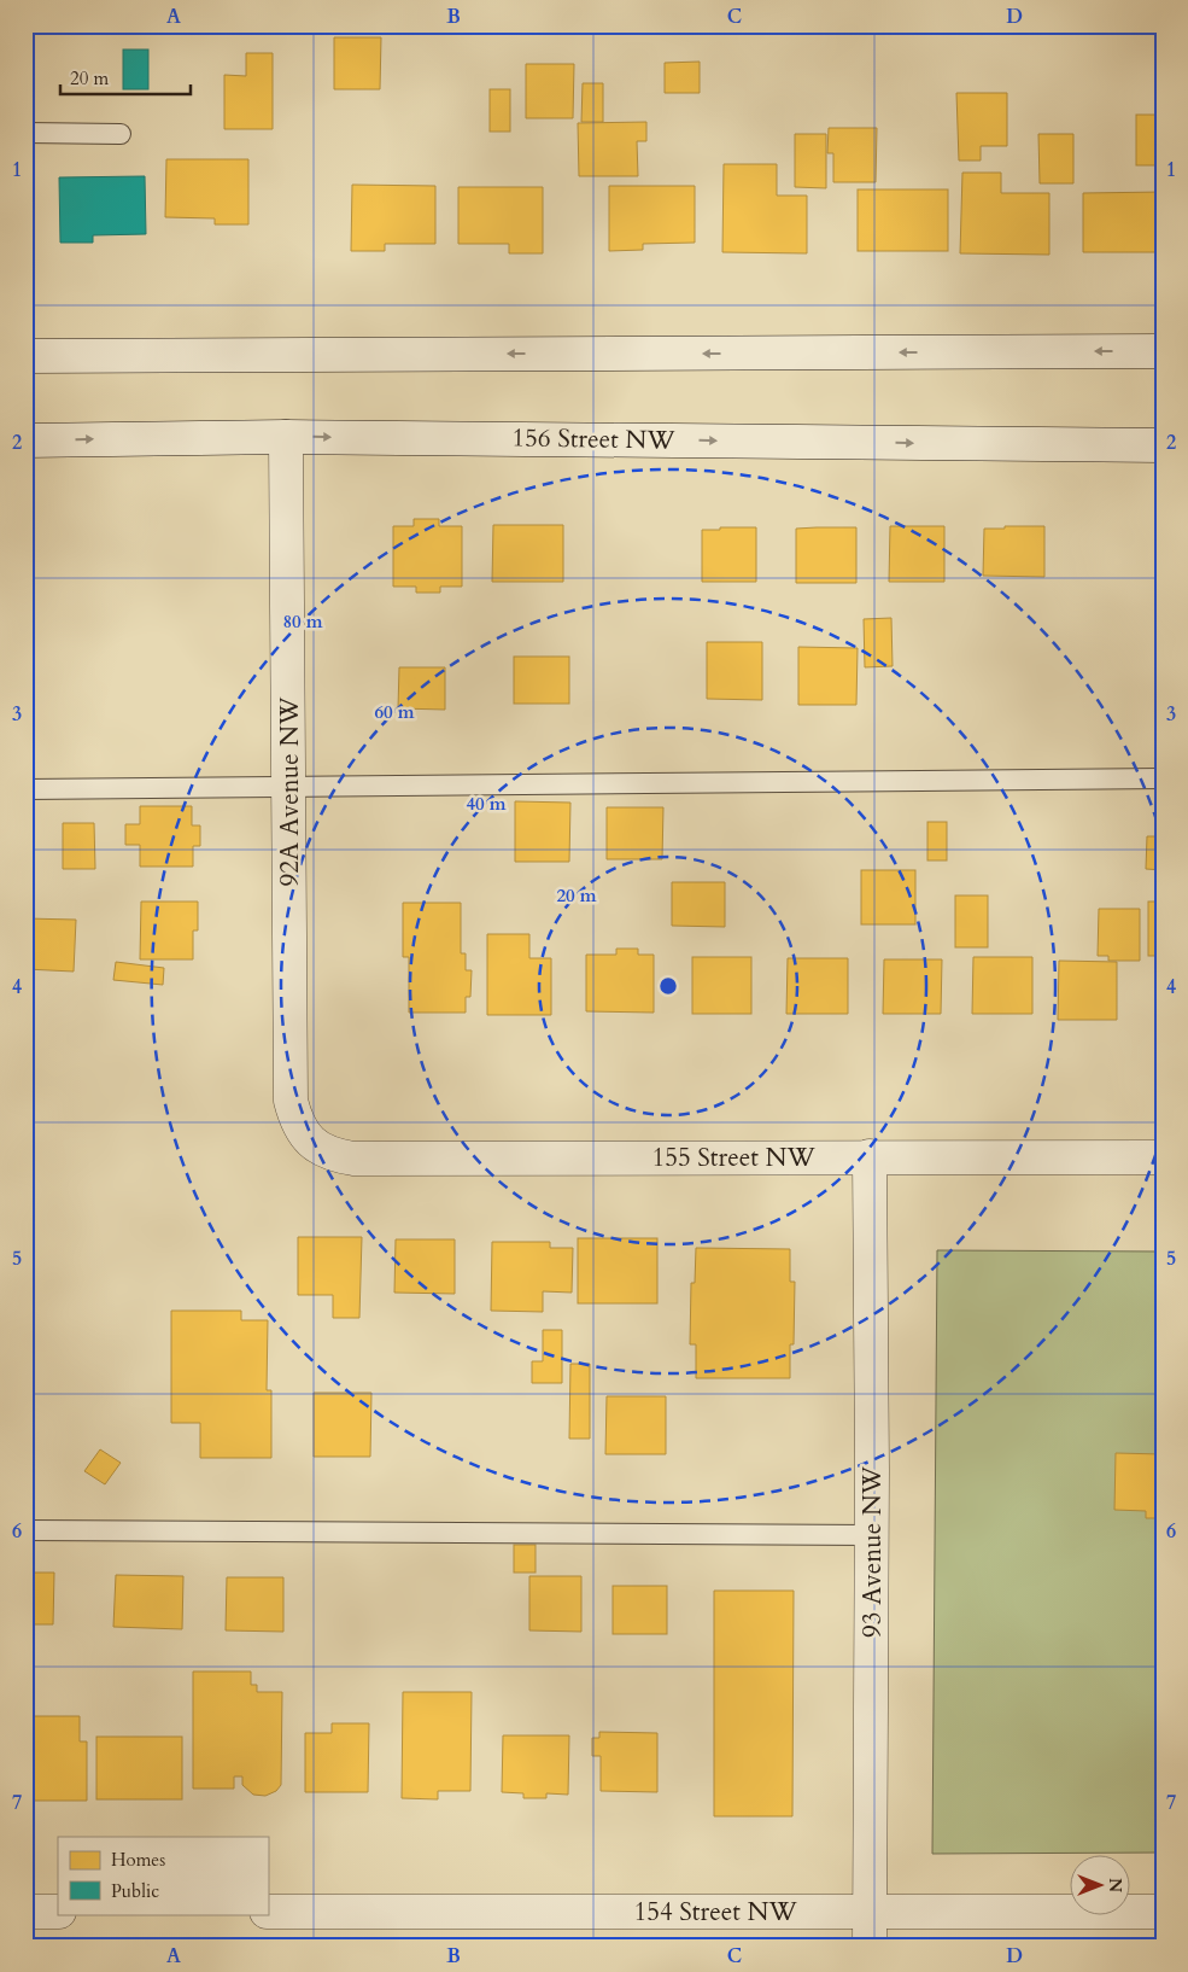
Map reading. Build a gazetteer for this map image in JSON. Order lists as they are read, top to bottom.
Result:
{
  "streets": {
    "street": [
      "156 Street NW",
      "92A Avenue NW",
      "155 Street NW",
      "93 Avenue NW",
      "154 Street NW"
    ]
  },
  "crossings": [
    ["156 Street NW", "92A Avenue NW"],
    ["92A Avenue NW", "155 Street NW"],
    ["155 Street NW", "93 Avenue NW"],
    ["93 Avenue NW", "154 Street NW"]
  ],
  "legend": ["Homes", "Public"],
  "scale_bar": "20 m",
  "north": "right",
  "grid": {
    "columns": [
      "A",
      "B",
      "C",
      "D"
    ],
    "rows": [
      "1",
      "2",
      "3",
      "4",
      "5",
      "6",
      "7"
    ]
  },
  "rings": [
    "80 m",
    "60 m",
    "40 m",
    "20 m"
  ]
}
